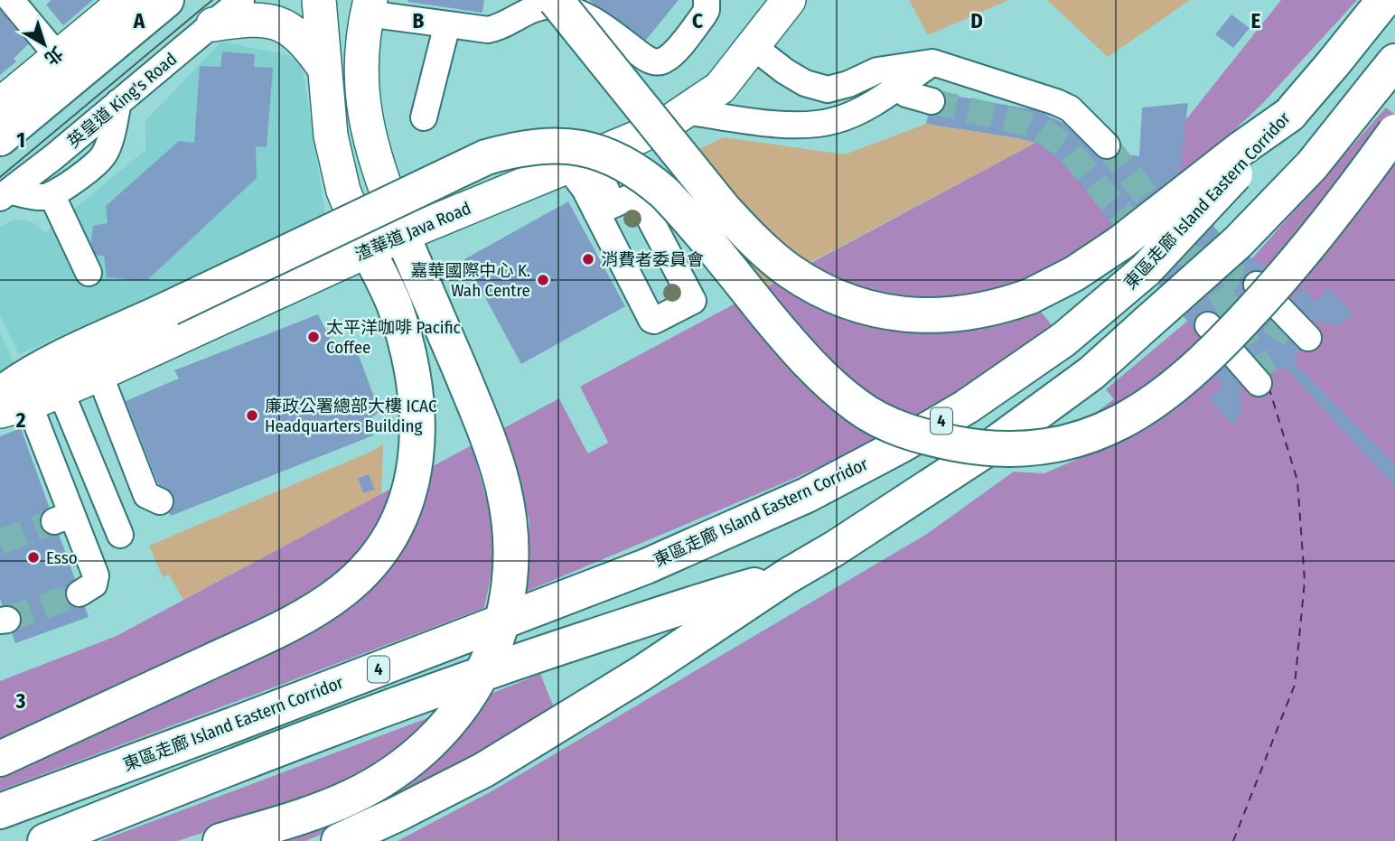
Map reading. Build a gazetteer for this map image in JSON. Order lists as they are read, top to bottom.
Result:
{
  "streets": {
    "highway": ["東區走廊 Island Eastern Corridor", "4"],
    "main road": ["渣華道 Java Road"],
    "street": ["英皇道 King's Road"]
  },
  "places": [
    "消費者委員會",
    "嘉華國際中心 K. Wah Centre",
    "太平洋咖啡 Pacific Coffee",
    "廉政公署總部大樓 ICAC Headquarters Building",
    "Esso"
  ],
  "north": "bottom right",
  "grid": {
    "columns": [
      "A",
      "B",
      "C",
      "D",
      "E"
    ],
    "rows": ["1", "2", "3"]
  }
}
